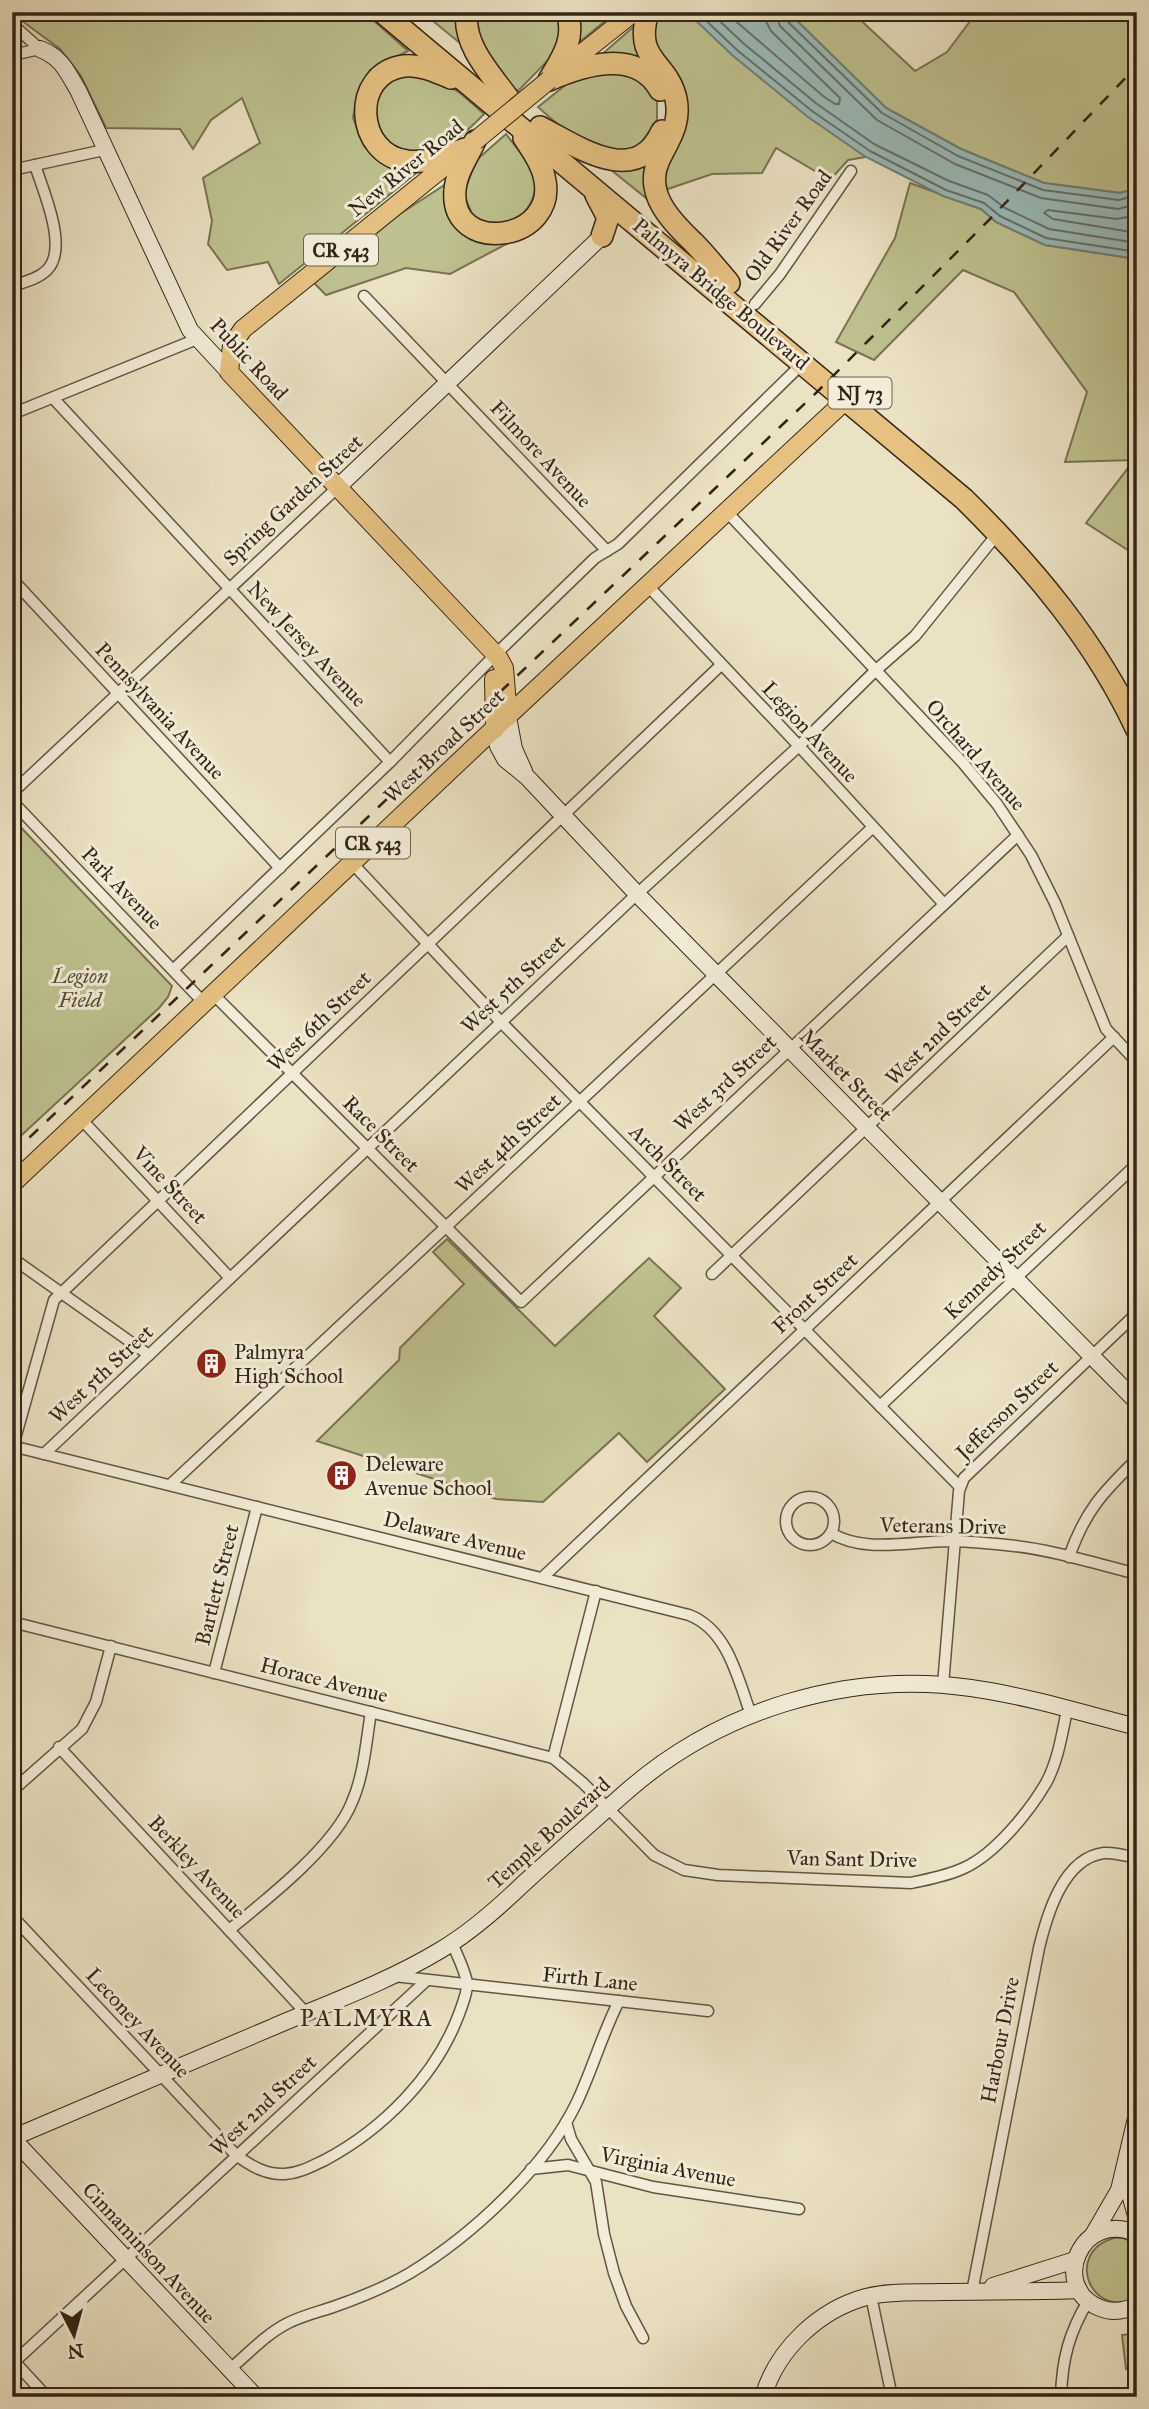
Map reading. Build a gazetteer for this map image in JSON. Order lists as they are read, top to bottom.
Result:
{
  "streets": {
    "highway": ["Palmyra Bridge Boulevard", "NJ 73"],
    "main road": [
      "New River Road",
      "CR 543",
      "Public Road",
      "West Broad Street"
    ],
    "street": [
      "Old River Road",
      "Filmore Avenue",
      "Spring Garden Street",
      "New Jersey Avenue",
      "Pennsylvania Avenue",
      "Legion Avenue",
      "Orchard Avenue",
      "Park Avenue",
      "West 5th Street",
      "West 6th Street",
      "West 2nd Street",
      "Market Street",
      "West 3rd Street",
      "Race Street",
      "West 4th Street",
      "Arch Street",
      "Vine Street",
      "Kennedy Street",
      "Front Street",
      "Jefferson Street",
      "Veterans Drive",
      "Delaware Avenue",
      "Bartlett Street",
      "Horace Avenue",
      "Temple Boulevard",
      "Van Sant Drive",
      "Berkley Avenue",
      "Firth Lane",
      "Leconey Avenue",
      "Harbour Drive",
      "Virginia Avenue",
      "Cinnaminson Avenue"
    ]
  },
  "crossings": [
    ["New River Road", "Public Road"],
    ["Old River Road", "Palmyra Bridge Boulevard"],
    ["Palmyra Bridge Boulevard", "West Broad Street"],
    ["Palmyra Bridge Boulevard", "West 5th Street"],
    ["Public Road", "Spring Garden Street"],
    ["Public Road", "West Broad Street"],
    ["Public Road", "Market Street"],
    ["Filmore Avenue", "Spring Garden Street"],
    ["Filmore Avenue", "West Broad Street"],
    ["Spring Garden Street", "New Jersey Avenue"],
    ["Spring Garden Street", "Pennsylvania Avenue"],
    ["New Jersey Avenue", "West Broad Street"],
    ["Pennsylvania Avenue", "West Broad Street"],
    ["Legion Avenue", "West Broad Street"],
    ["Legion Avenue", "West 5th Street"],
    ["Legion Avenue", "West 6th Street"],
    ["Legion Avenue", "West 3rd Street"],
    ["Legion Avenue", "West 4th Street"],
    ["West Broad Street", "Orchard Avenue"],
    ["West Broad Street", "Park Avenue"],
    ["West Broad Street", "Market Street"],
    ["West Broad Street", "Race Street"],
    ["West Broad Street", "Arch Street"],
    ["West Broad Street", "Vine Street"],
    ["Orchard Avenue", "West 5th Street"],
    ["Orchard Avenue", "West 2nd Street"],
    ["Orchard Avenue", "West 3rd Street"],
    ["Orchard Avenue", "Front Street"],
    ["Park Avenue", "Race Street"],
    ["West 5th Street", "Market Street"],
    ["West 5th Street", "Race Street"],
    ["West 5th Street", "Arch Street"],
    ["West 5th Street", "Vine Street"],
    ["West 5th Street", "Delaware Avenue"],
    ["West 6th Street", "Market Street"],
    ["West 6th Street", "Race Street"],
    ["West 6th Street", "Arch Street"],
    ["West 6th Street", "Vine Street"],
    ["West 6th Street", "Delaware Avenue"],
    ["West 2nd Street", "Market Street"],
    ["West 2nd Street", "Arch Street"],
    ["West 2nd Street", "Firth Lane"],
    ["West 2nd Street", "Leconey Avenue"],
    ["West 2nd Street", "Cinnaminson Avenue"],
    ["Market Street", "West 3rd Street"],
    ["Market Street", "West 4th Street"],
    ["Market Street", "Kennedy Street"],
    ["Market Street", "Front Street"],
    ["Market Street", "Jefferson Street"],
    ["West 3rd Street", "Race Street"],
    ["West 3rd Street", "Arch Street"],
    ["Race Street", "West 4th Street"],
    ["West 4th Street", "Arch Street"],
    ["West 4th Street", "Delaware Avenue"],
    ["Arch Street", "Kennedy Street"],
    ["Arch Street", "Front Street"],
    ["Arch Street", "Jefferson Street"],
    ["Front Street", "Delaware Avenue"],
    ["Jefferson Street", "Veterans Drive"],
    ["Jefferson Street", "Temple Boulevard"],
    ["Delaware Avenue", "Bartlett Street"],
    ["Delaware Avenue", "Temple Boulevard"],
    ["Bartlett Street", "Horace Avenue"],
    ["Horace Avenue", "Temple Boulevard"],
    ["Horace Avenue", "Van Sant Drive"],
    ["Temple Boulevard", "Van Sant Drive"],
    ["Temple Boulevard", "Berkley Avenue"],
    ["Temple Boulevard", "Firth Lane"],
    ["Temple Boulevard", "Leconey Avenue"],
    ["Temple Boulevard", "Cinnaminson Avenue"],
    ["Firth Lane", "Leconey Avenue"]
  ],
  "districts": ["PALMYRA"],
  "parks": ["Legion Field"],
  "places": {
    "building": ["Palmyra High School", "Deleware Avenue School"]
  },
  "north": "bottom"
}
